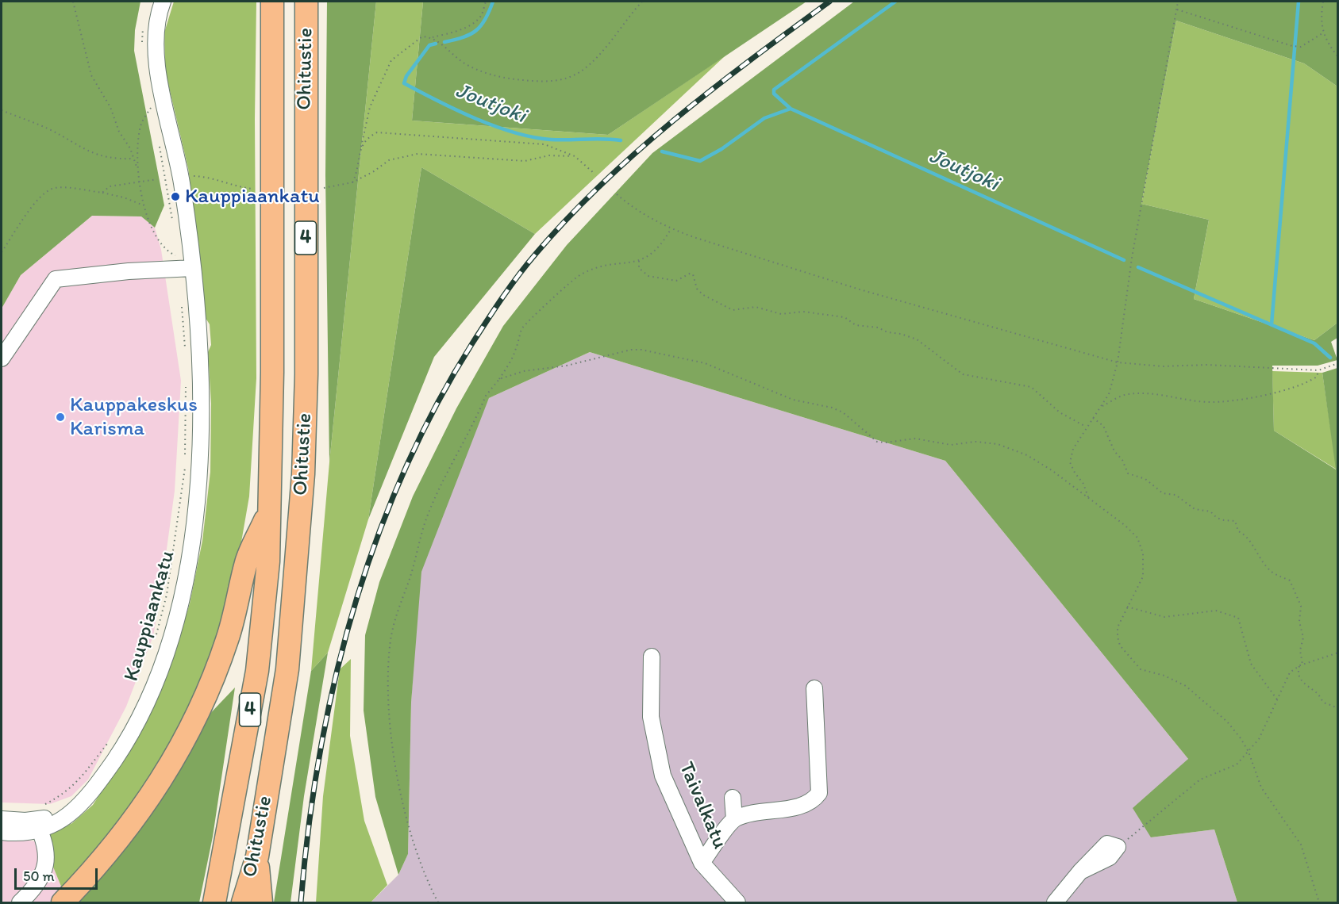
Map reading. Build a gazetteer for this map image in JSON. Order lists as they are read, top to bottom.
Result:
{
  "streets": {
    "highway": ["Ohitustie", "4"],
    "street": ["Kauppiaankatu", "Taivalkatu"]
  },
  "water": ["Joutjoki"],
  "places": ["Kauppiaankatu", "Kauppakeskus Karisma"],
  "scale_bar": "50 m"
}
